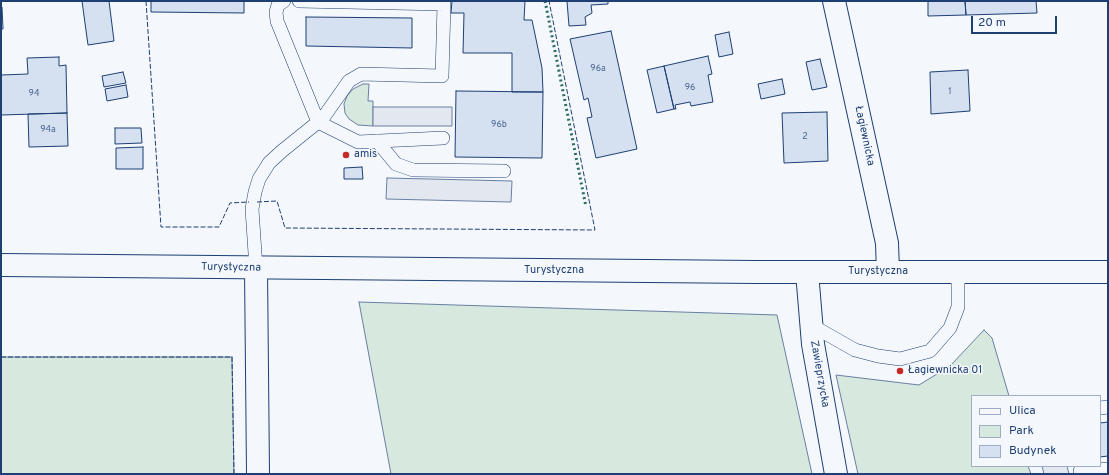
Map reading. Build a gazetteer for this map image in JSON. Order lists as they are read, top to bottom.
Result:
{
  "streets": {
    "main road": ["Łagiewnicka", "Turystyczna", "Zawieprzycka"]
  },
  "crossings": [
    ["Łagiewnicka", "Turystyczna"],
    ["Turystyczna", "Zawieprzycka"]
  ],
  "places": ["amis", "Łagiewnicka 01"],
  "house_numbers": [
    "96a",
    "96",
    "1",
    "94",
    "96b",
    "94a",
    "2"
  ],
  "legend": ["Ulica", "Park", "Budynek"],
  "scale_bar": "20 m"
}
